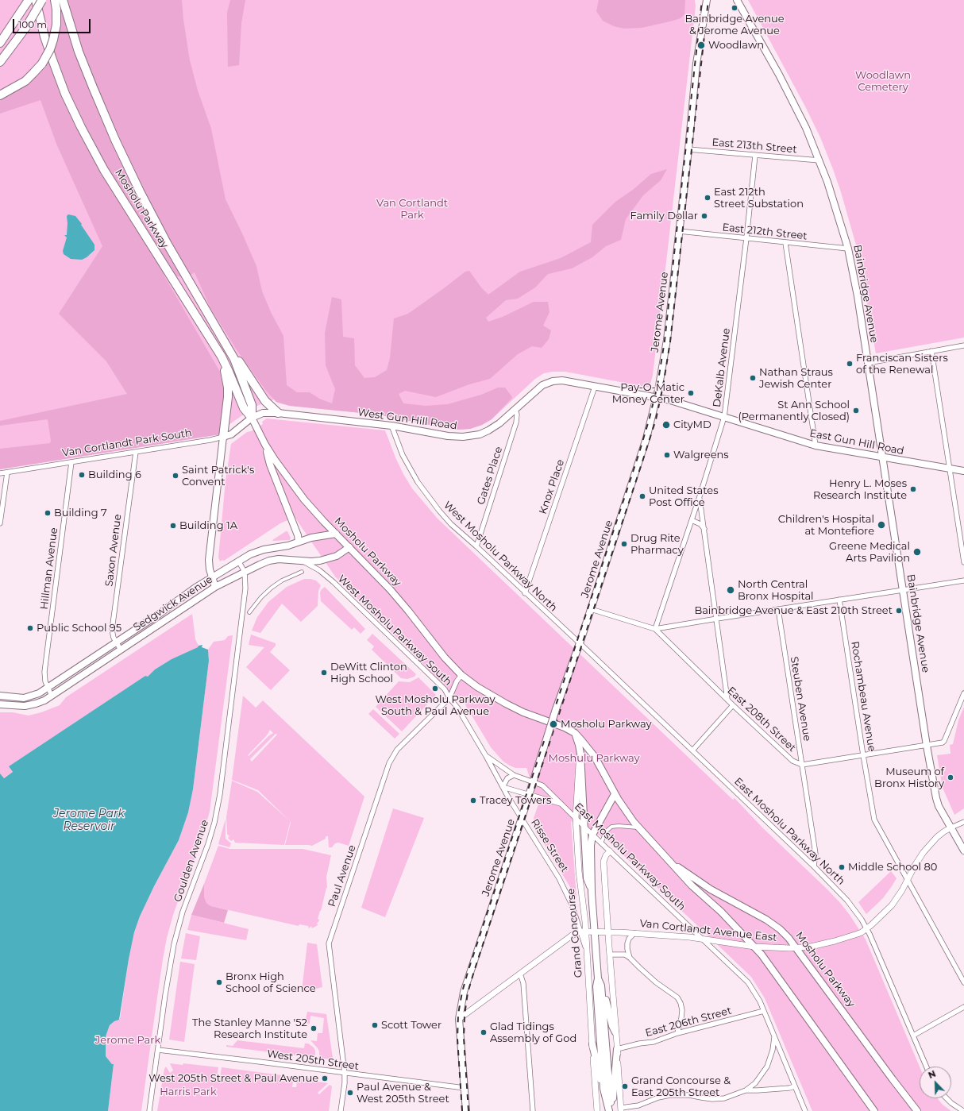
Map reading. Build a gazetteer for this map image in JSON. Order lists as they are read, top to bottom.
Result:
{
  "streets": {
    "highway": ["Mosholu Parkway"],
    "main road": [
      "Bainbridge Avenue",
      "Jerome Avenue",
      "West Gun Hill Road",
      "East Gun Hill Road",
      "Van Cortlandt Park South",
      "Sedgwick Avenue",
      "Grand Concourse"
    ],
    "street": [
      "East 213th Street",
      "East 212th Street",
      "DeKalb Avenue",
      "Gates Place",
      "Knox Place",
      "Saxon Avenue",
      "West Mosholu Parkway North",
      "Hillman Avenue",
      "West Mosholu Parkway South",
      "Rochambeau Avenue",
      "Steuben Avenue",
      "East 208th Street",
      "East Mosholu Parkway North",
      "Risse Street",
      "East Mosholu Parkway South",
      "Goulden Avenue",
      "Paul Avenue",
      "Van Cortlandt Avenue East",
      "East 206th Street",
      "West 205th Street"
    ]
  },
  "crossings": [
    ["East 213th Street", "Bainbridge Avenue"],
    ["East 213th Street", "Jerome Avenue"],
    ["East 213th Street", "DeKalb Avenue"],
    ["Mosholu Parkway", "West Gun Hill Road"],
    ["Mosholu Parkway", "Van Cortlandt Park South"],
    ["Mosholu Parkway", "Sedgwick Avenue"],
    ["Mosholu Parkway", "Paul Avenue"],
    ["Mosholu Parkway", "Van Cortlandt Avenue East"],
    ["Mosholu Parkway", "Grand Concourse"],
    ["East 212th Street", "Bainbridge Avenue"],
    ["East 212th Street", "Jerome Avenue"],
    ["East 212th Street", "DeKalb Avenue"],
    ["Bainbridge Avenue", "East Gun Hill Road"],
    ["Bainbridge Avenue", "Van Cortlandt Avenue East"],
    ["Jerome Avenue", "West Gun Hill Road"],
    ["Jerome Avenue", "East Gun Hill Road"],
    ["Jerome Avenue", "West Mosholu Parkway North"],
    ["Jerome Avenue", "West Mosholu Parkway South"],
    ["Jerome Avenue", "East 208th Street"],
    ["Jerome Avenue", "East Mosholu Parkway North"],
    ["Jerome Avenue", "Risse Street"],
    ["Jerome Avenue", "East Mosholu Parkway South"],
    ["Jerome Avenue", "Van Cortlandt Avenue East"],
    ["Jerome Avenue", "West 205th Street"],
    ["DeKalb Avenue", "East Gun Hill Road"],
    ["DeKalb Avenue", "East 208th Street"],
    ["West Gun Hill Road", "East Gun Hill Road"],
    ["West Gun Hill Road", "Van Cortlandt Park South"],
    ["West Gun Hill Road", "Gates Place"],
    ["West Gun Hill Road", "Knox Place"],
    ["West Gun Hill Road", "West Mosholu Parkway North"],
    ["Van Cortlandt Park South", "Saxon Avenue"],
    ["Van Cortlandt Park South", "Hillman Avenue"],
    ["Gates Place", "West Mosholu Parkway North"],
    ["Knox Place", "West Mosholu Parkway North"],
    ["Saxon Avenue", "Sedgwick Avenue"],
    ["West Mosholu Parkway North", "East Mosholu Parkway North"],
    ["Hillman Avenue", "Sedgwick Avenue"],
    ["Sedgwick Avenue", "West Mosholu Parkway South"],
    ["Sedgwick Avenue", "Goulden Avenue"],
    ["West Mosholu Parkway South", "Risse Street"],
    ["West Mosholu Parkway South", "East Mosholu Parkway South"],
    ["West Mosholu Parkway South", "Paul Avenue"],
    ["Rochambeau Avenue", "Van Cortlandt Avenue East"],
    ["Steuben Avenue", "East 208th Street"],
    ["Steuben Avenue", "East Mosholu Parkway North"],
    ["East Mosholu Parkway North", "Van Cortlandt Avenue East"],
    ["Risse Street", "Van Cortlandt Avenue East"],
    ["Risse Street", "Grand Concourse"],
    ["East Mosholu Parkway South", "Van Cortlandt Avenue East"],
    ["East Mosholu Parkway South", "Grand Concourse"],
    ["East Mosholu Parkway South", "East 206th Street"],
    ["Goulden Avenue", "West 205th Street"],
    ["Paul Avenue", "West 205th Street"],
    ["Van Cortlandt Avenue East", "Grand Concourse"]
  ],
  "water": ["Jerome Park Reservoir"],
  "parks": [
    "Woodlawn Cemetery",
    "Van Cortlandt Park",
    "Moshulu Parkway",
    "Jerome Park",
    "Harris Park"
  ],
  "places": [
    "Bainbridge Avenue & Jerome Avenue",
    "Woodlawn",
    "East 212th Street Substation",
    "Family Dollar",
    "Franciscan Sisters of the Renewal",
    "Nathan Straus Jewish Center",
    "Pay-O-Matic Money Center",
    "St Ann School (Permanently Closed)",
    "CityMD",
    "Walgreens",
    "Building 6",
    "Saint Patrick's Convent",
    "Henry L. Moses Research Institute",
    "United States Post Office",
    "Building 7",
    "Children's Hospital at Montefiore",
    "Building 1A",
    "Drug Rite Pharmacy",
    "Greene Medical Arts Pavilion",
    "North Central Bronx Hospital",
    "Bainbridge Avenue & East 210th Street",
    "Public School 95",
    "DeWitt Clinton High School",
    "West Mosholu Parkway South & Paul Avenue",
    "Mosholu Parkway",
    "Museum of Bronx History",
    "Tracey Towers",
    "Middle School 80",
    "Bronx High School of Science",
    "Scott Tower",
    "The Stanley Manne '52 Research Institute",
    "Glad Tidings Assembly of God",
    "West 205th Street & Paul Avenue",
    "Grand Concourse & East 205th Street",
    "Paul Avenue & West 205th Street"
  ],
  "scale_bar": "100 m",
  "north": "top left"
}
